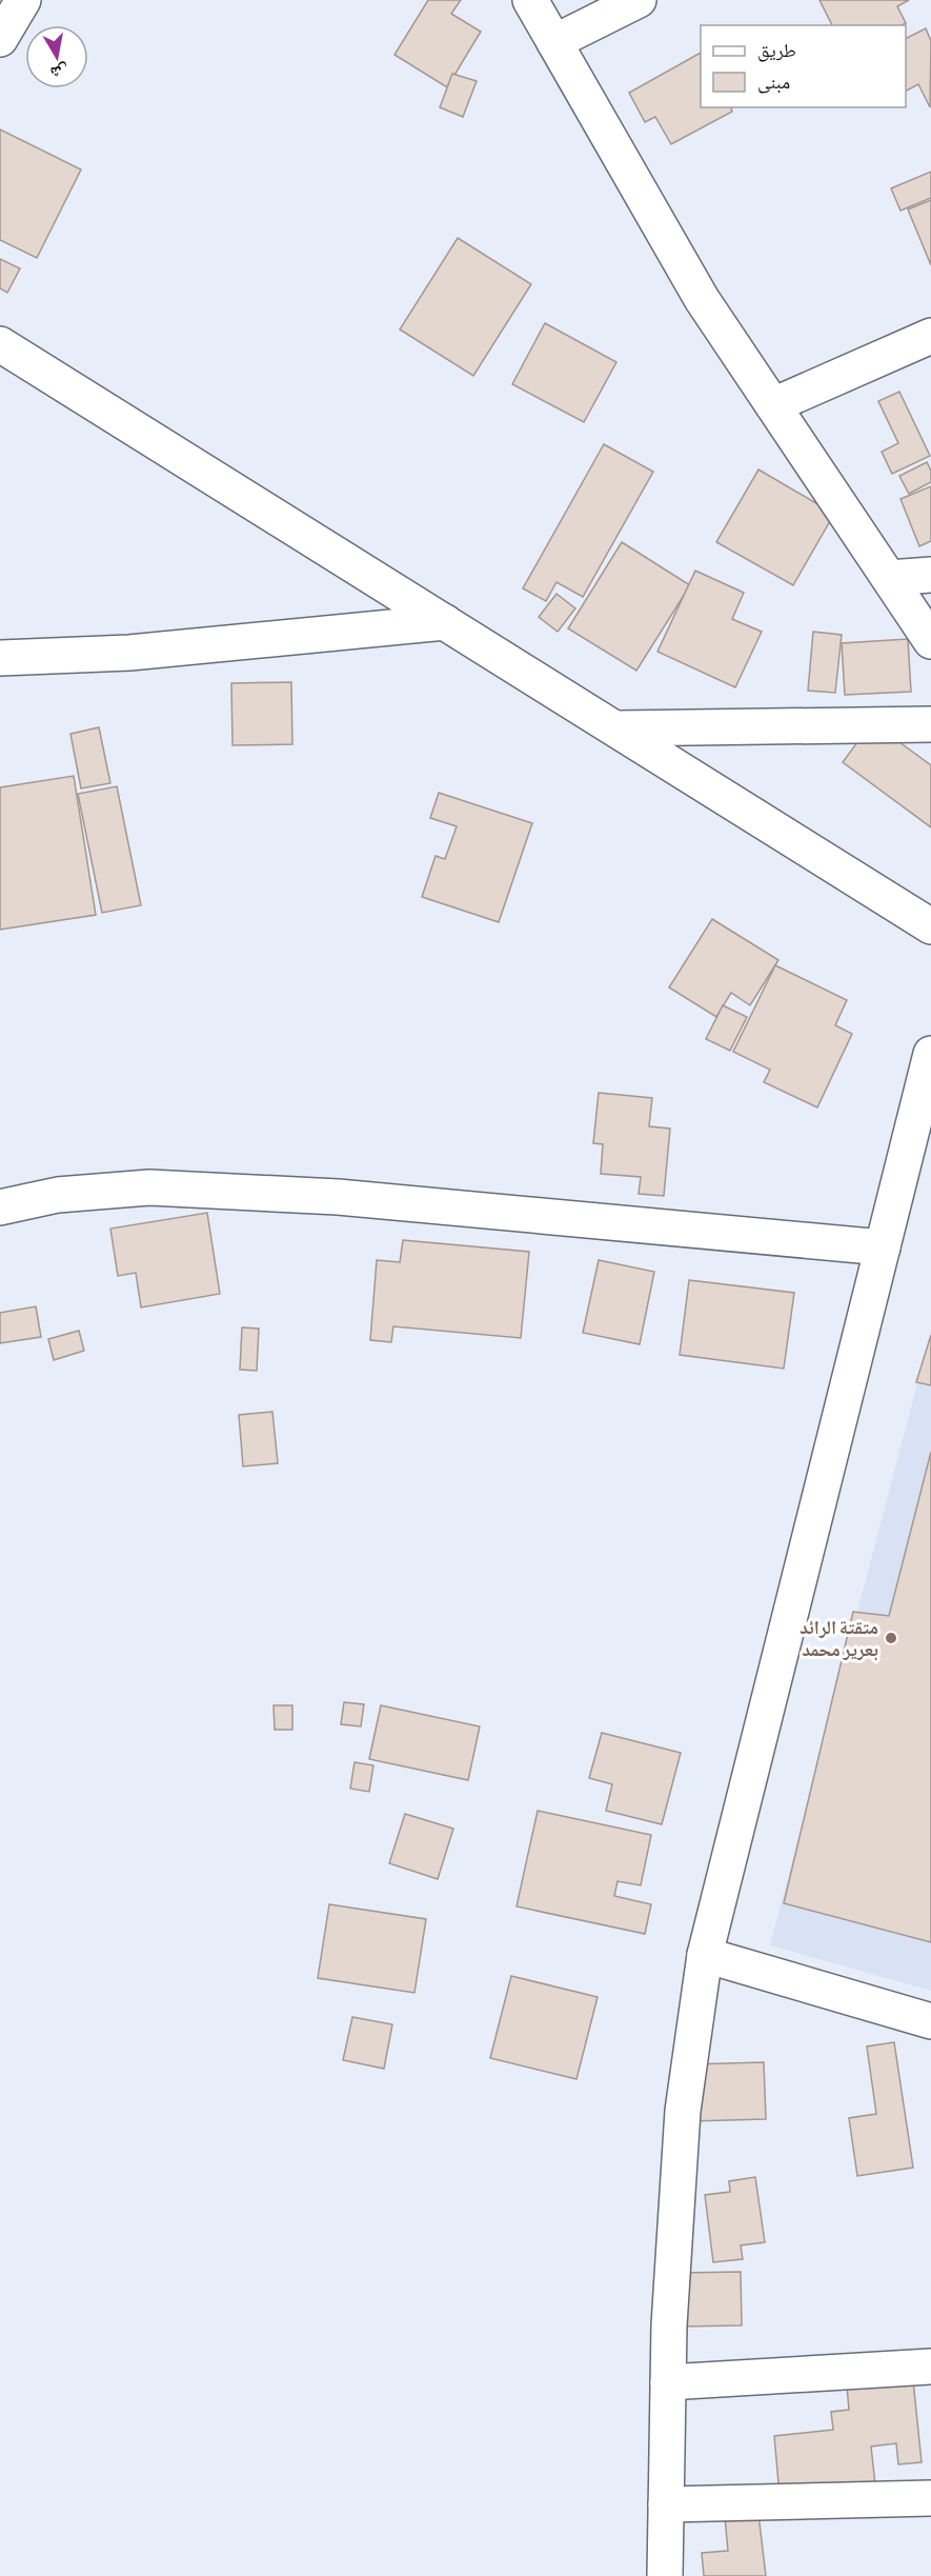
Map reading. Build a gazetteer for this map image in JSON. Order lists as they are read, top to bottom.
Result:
{
  "places": ["متقتة الرائد بعرير محمد"],
  "legend": ["طريق", "مبنى"],
  "north": "bottom"
}
